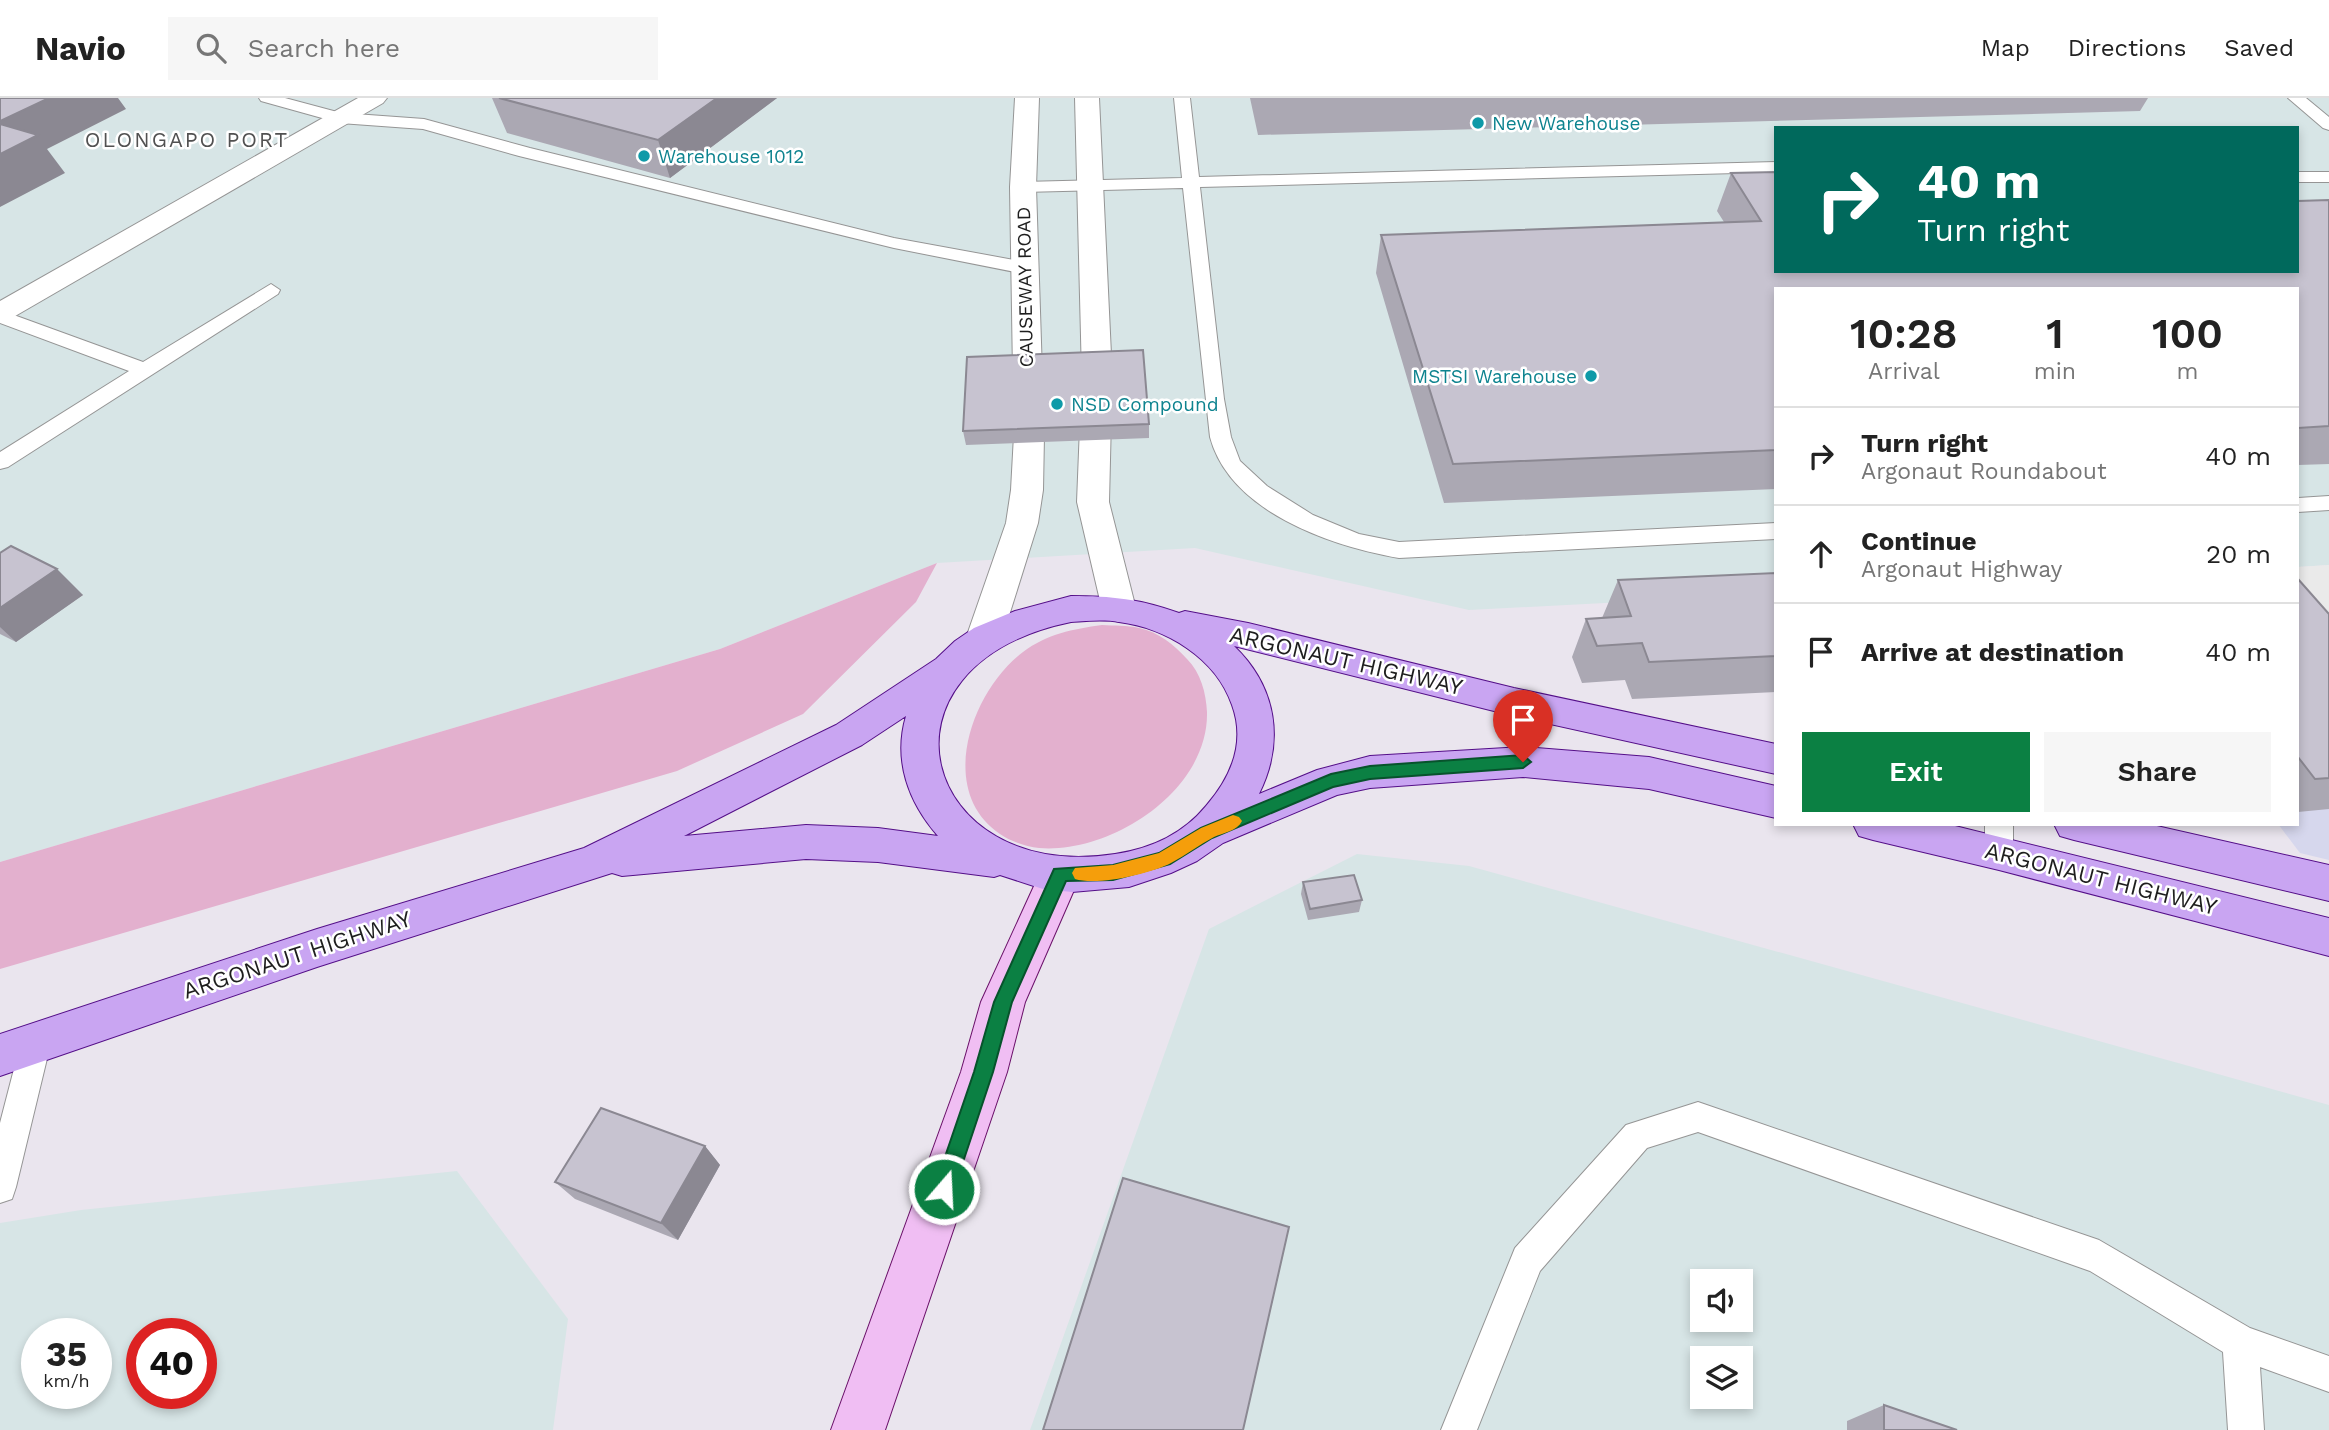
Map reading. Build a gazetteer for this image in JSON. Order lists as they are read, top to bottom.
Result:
{
  "streets": {
    "main road": ["ARGONAUT HIGHWAY"],
    "street": ["CAUSEWAY ROAD"]
  },
  "districts": ["OLONGAPO PORT"],
  "places": [
    "New Warehouse",
    "Warehouse 1012",
    "MSTSI Warehouse",
    "NSD Compound"
  ],
  "page": {
    "header": "Navio",
    "search": "Search here",
    "nav": ["Map", "Directions", "Saved"],
    "turn": ["40 m", "Turn right"],
    "eta": [
      "10:28",
      "Arrival",
      "1",
      "min",
      "100",
      "m"
    ],
    "list": [
      {
        "name": "Turn right",
        "note": "Argonaut Roundabout",
        "value": "40 m"
      },
      {
        "name": "Continue",
        "note": "Argonaut Highway",
        "value": "20 m"
      },
      {
        "name": "Arrive at destination",
        "value": "40 m"
      }
    ],
    "buttons": ["Exit", "Share"],
    "speed": "35 km/h",
    "limit": "40"
  }
}
